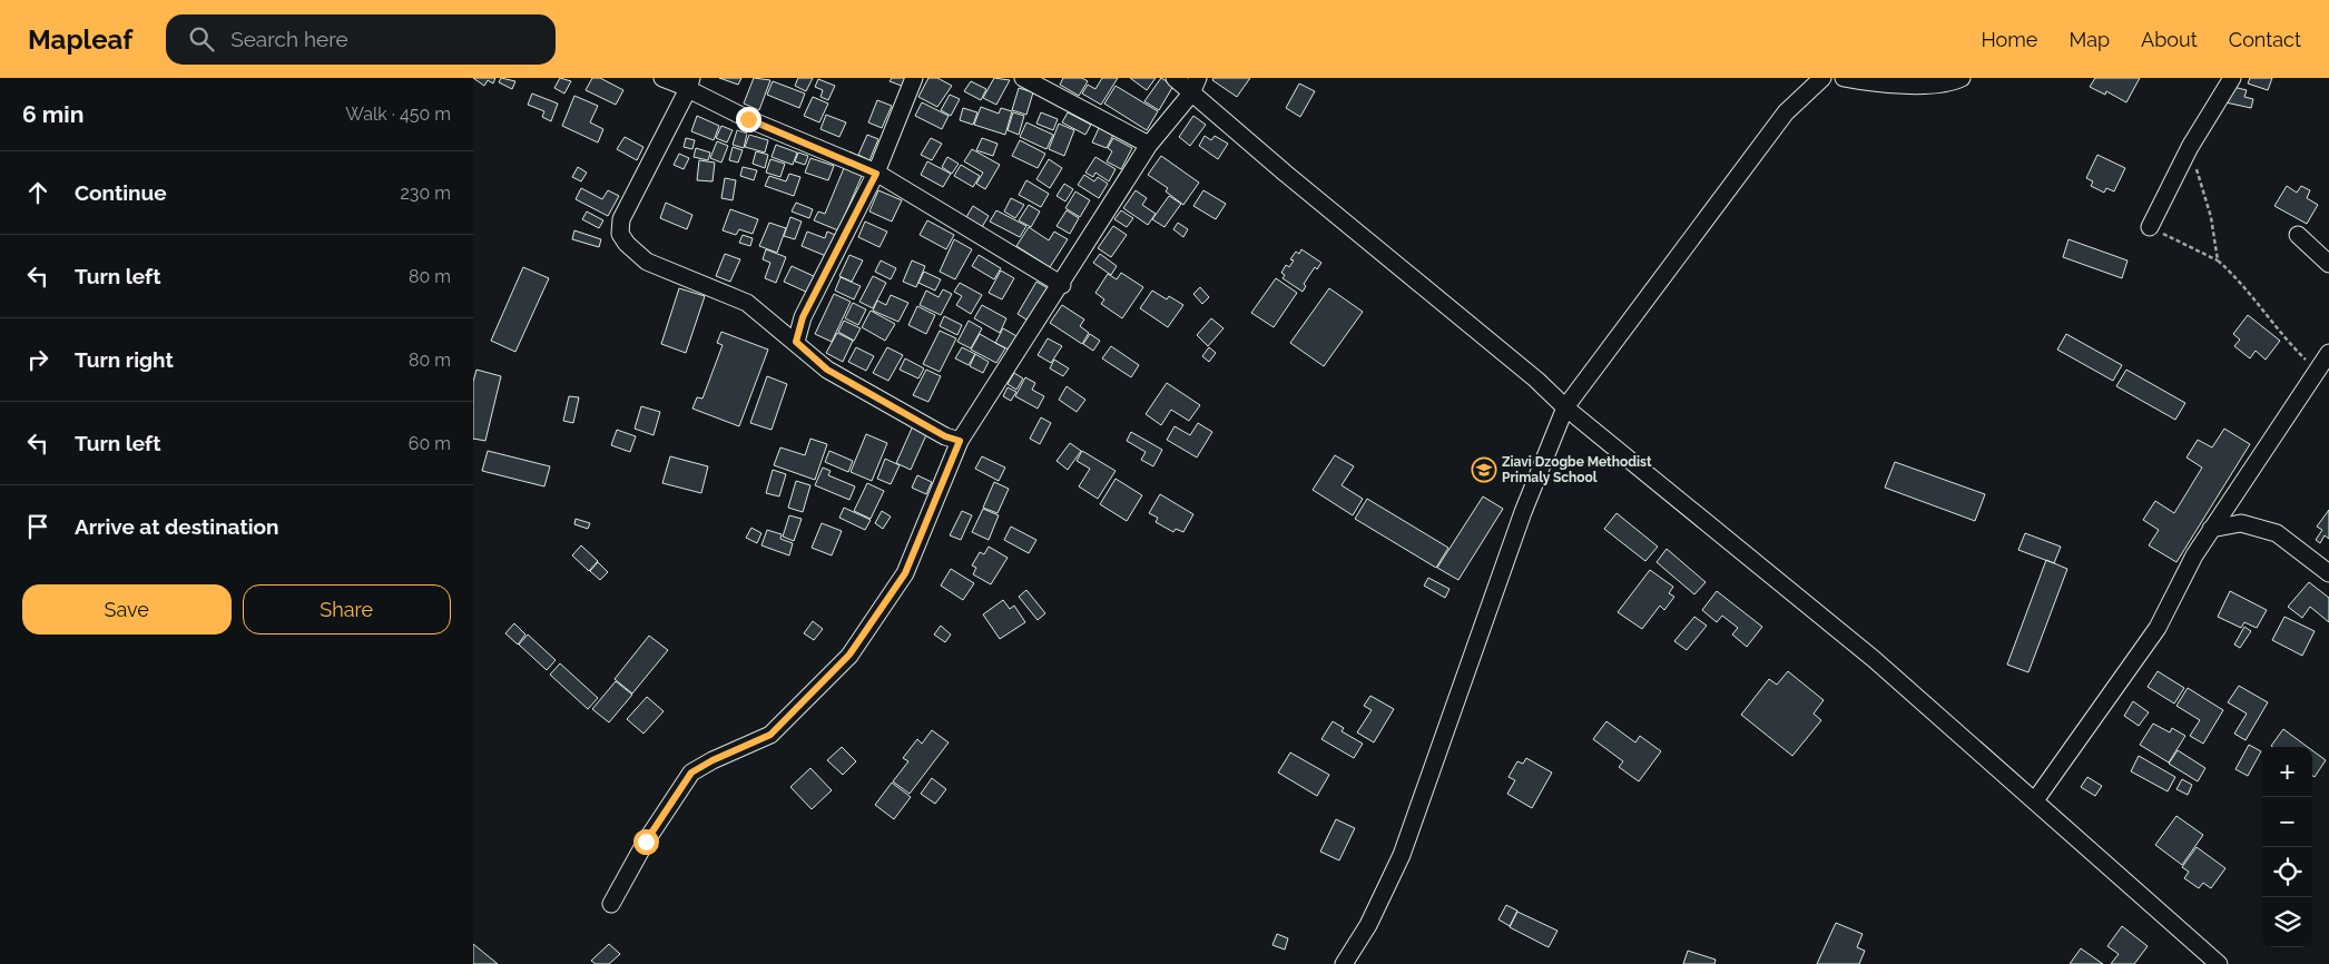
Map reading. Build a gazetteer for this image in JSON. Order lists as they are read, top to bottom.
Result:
{
  "places": {
    "school or university": ["Ziavi Dzogbe Methodist Primaly School"]
  },
  "page": {
    "header": "Mapleaf",
    "search": "Search here",
    "nav": [
      "Home",
      "Map",
      "About",
      "Contact"
    ],
    "heading": ["6 min", "Walk · 450 m"],
    "list": [
      ["Continue", "230 m"],
      ["Turn left", "80 m"],
      ["Turn right", "80 m"],
      ["Turn left", "60 m"],
      "Arrive at destination"
    ],
    "buttons": ["Save", "Share"],
    "map_buttons": ["+", "−"]
  }
}
